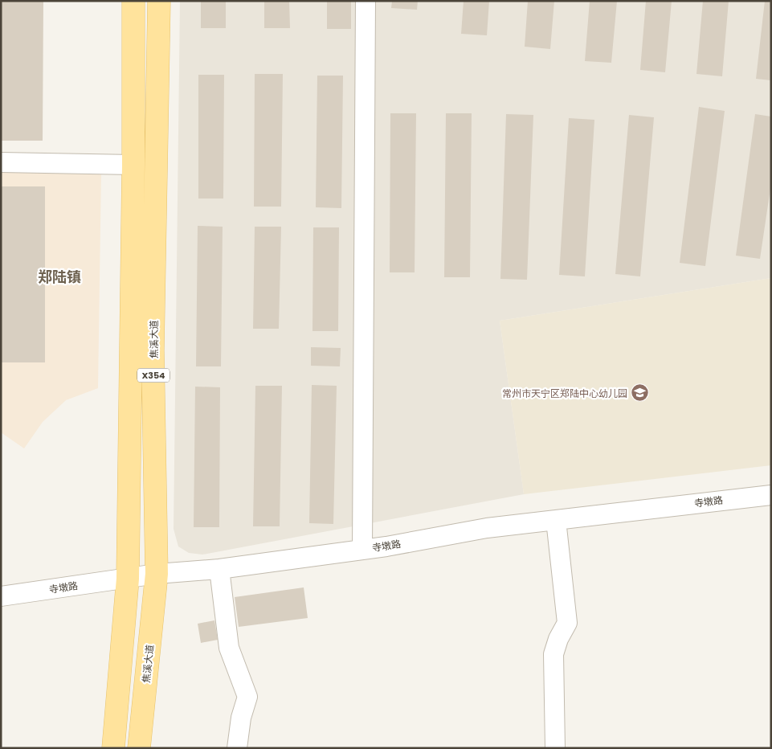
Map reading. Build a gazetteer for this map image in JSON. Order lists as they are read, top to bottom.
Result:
{
  "streets": {
    "main road": ["焦溪大道", "X354"],
    "street": ["寺墩路"]
  },
  "crossings": [
    ["焦溪大道", "寺墩路"],
    ["X354", "寺墩路"]
  ],
  "districts": ["郑陆镇"],
  "places": {
    "school or university": ["常州市天宁区郑陆中心幼儿园"]
  }
}
